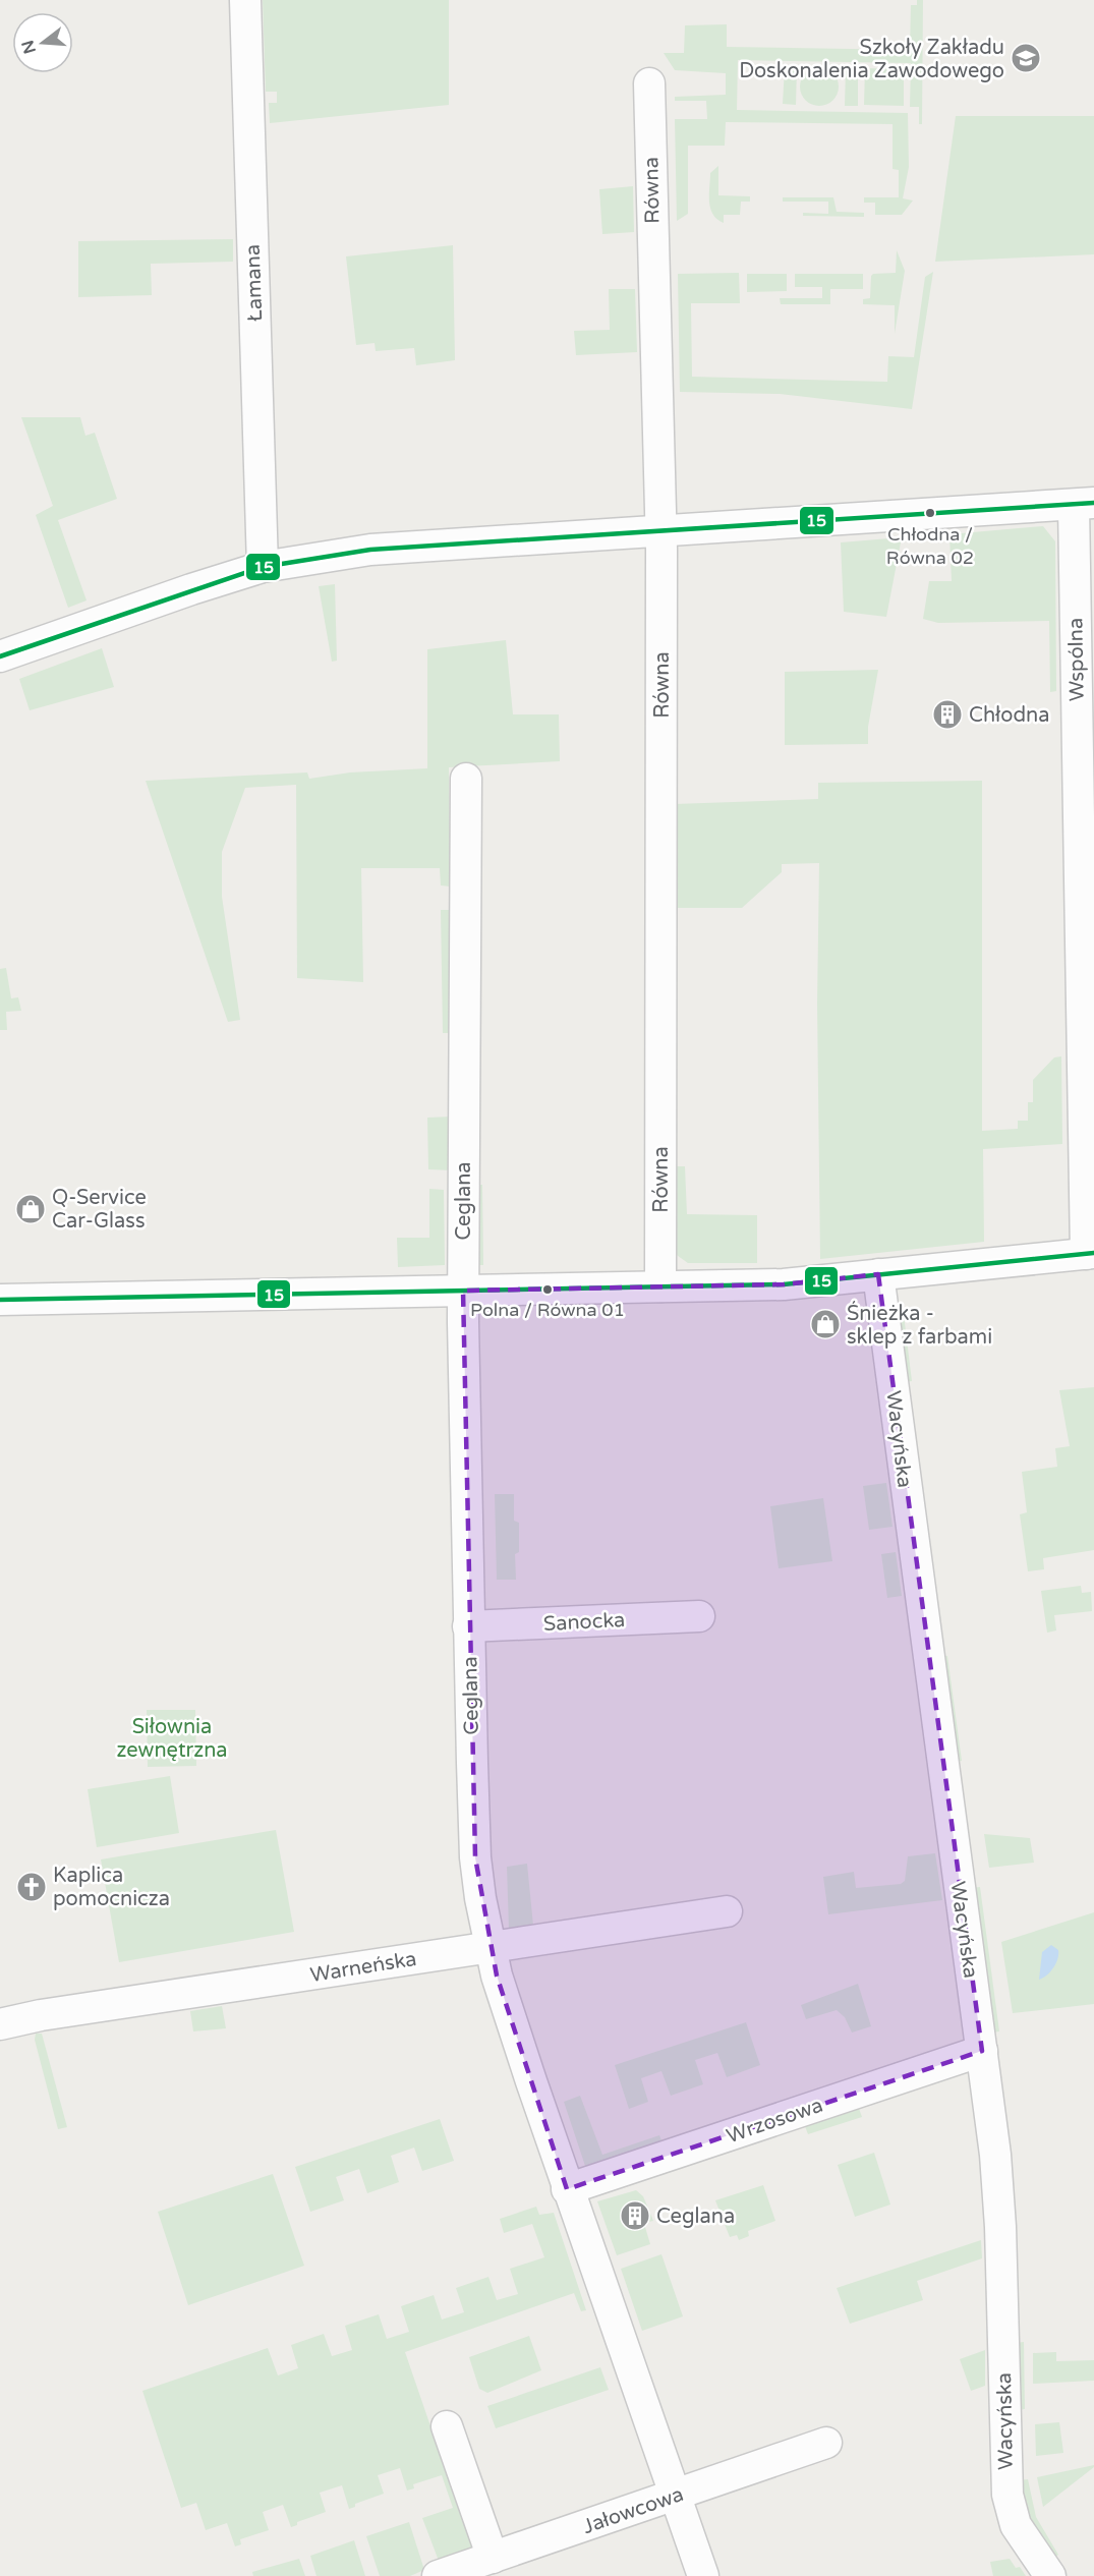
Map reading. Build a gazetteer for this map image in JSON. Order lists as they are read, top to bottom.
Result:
{
  "streets": {
    "street": [
      "Równa",
      "Łamana",
      "Wspólna",
      "Ceglana",
      "Wacyńska",
      "Sanocka",
      "Warneńska",
      "Wrzosowa",
      "Jałowcowa"
    ]
  },
  "crossings": [
    ["Ceglana", "Sanocka"],
    ["Ceglana", "Warneńska"],
    ["Ceglana", "Wrzosowa"],
    ["Ceglana", "Jałowcowa"],
    ["Wacyńska", "Wrzosowa"]
  ],
  "parks": ["Siłownia zewnętrzna"],
  "places": {
    "school or university": ["Szkoły Zakładu Doskonalenia Zawodowego"],
    "other": ["Chłodna / Równa 02", "Polna / Równa 01"],
    "building": ["Chłodna", "Ceglana"],
    "shop": ["Q-Service Car-Glass", "Śnieżka - sklep z farbami"],
    "church": ["Kaplica pomocnicza"]
  },
  "lines": ["transit line 15"],
  "north": "left"
}
